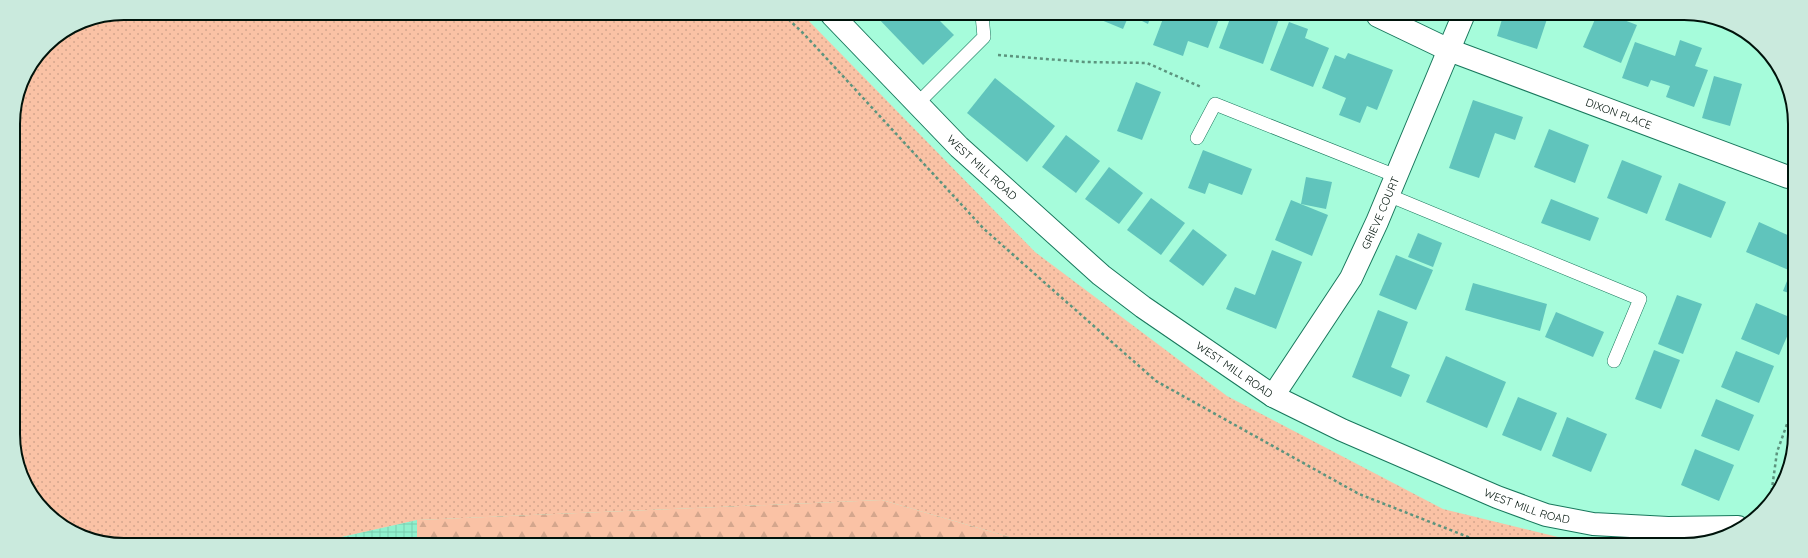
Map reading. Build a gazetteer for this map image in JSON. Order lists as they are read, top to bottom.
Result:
{
  "streets": {
    "street": ["DIXON PLACE", "WEST MILL ROAD", "GRIEVE COURT"]
  },
  "crossings": [
    ["DIXON PLACE", "GRIEVE COURT"],
    ["WEST MILL ROAD", "GRIEVE COURT"]
  ]
}
